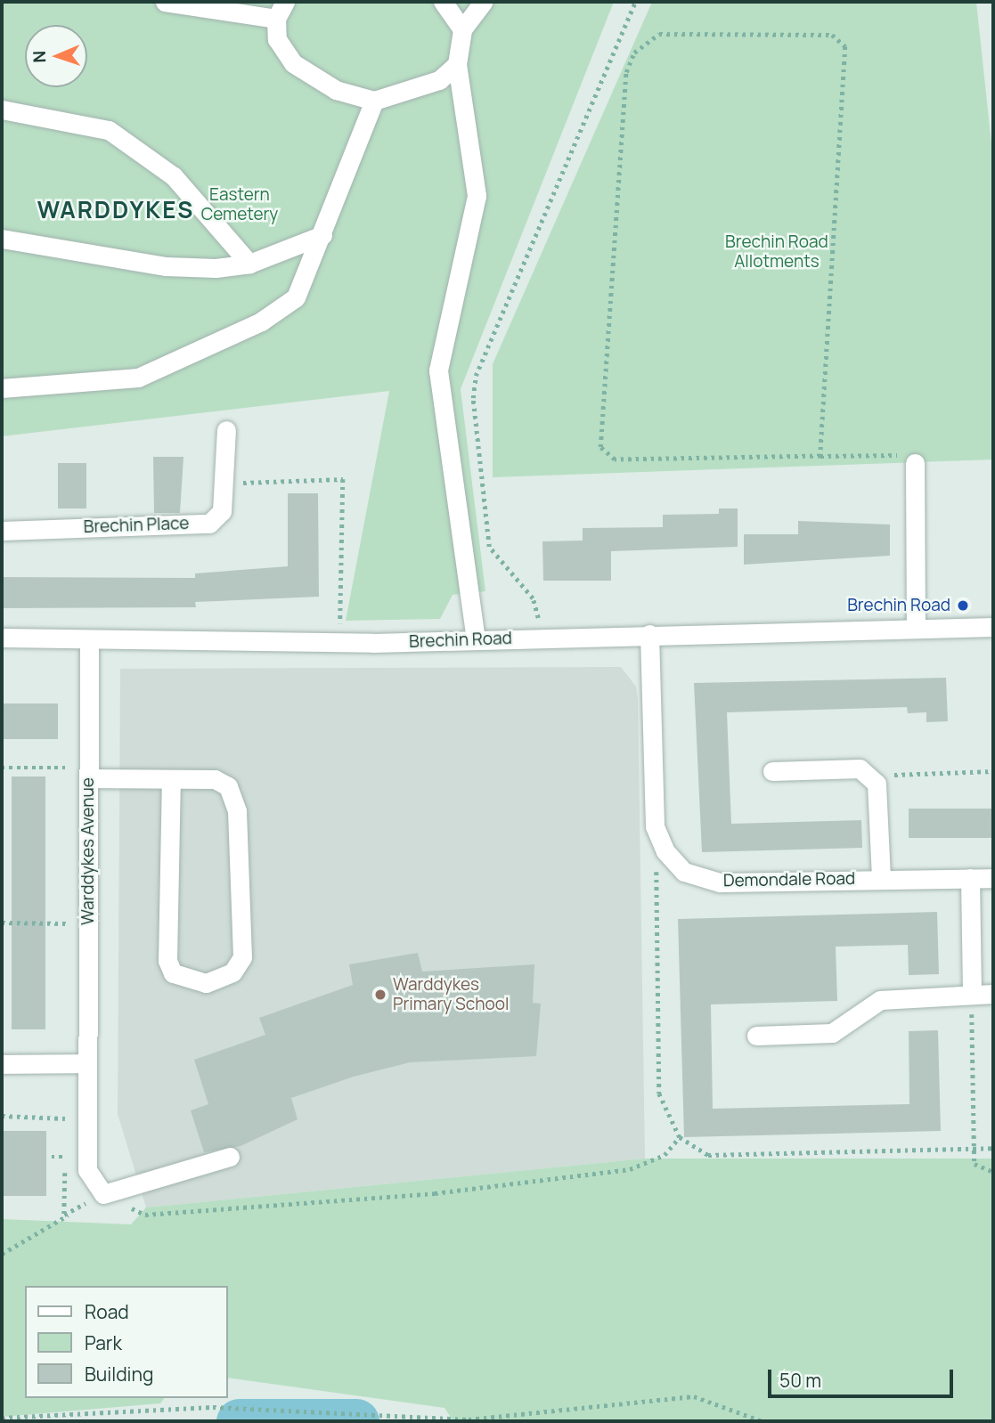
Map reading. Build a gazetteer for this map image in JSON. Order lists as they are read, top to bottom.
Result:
{
  "streets": {
    "street": [
      "Brechin Place",
      "Brechin Road",
      "Warddykes Avenue",
      "Demondale Road"
    ]
  },
  "crossings": [
    ["Brechin Road", "Warddykes Avenue"],
    ["Brechin Road", "Demondale Road"]
  ],
  "districts": ["WARDDYKES"],
  "parks": ["Eastern Cemetery", "Brechin Road Allotments"],
  "places": ["Brechin Road", "Warddykes Primary School"],
  "legend": ["Road", "Park", "Building"],
  "scale_bar": "50 m",
  "north": "left"
}
